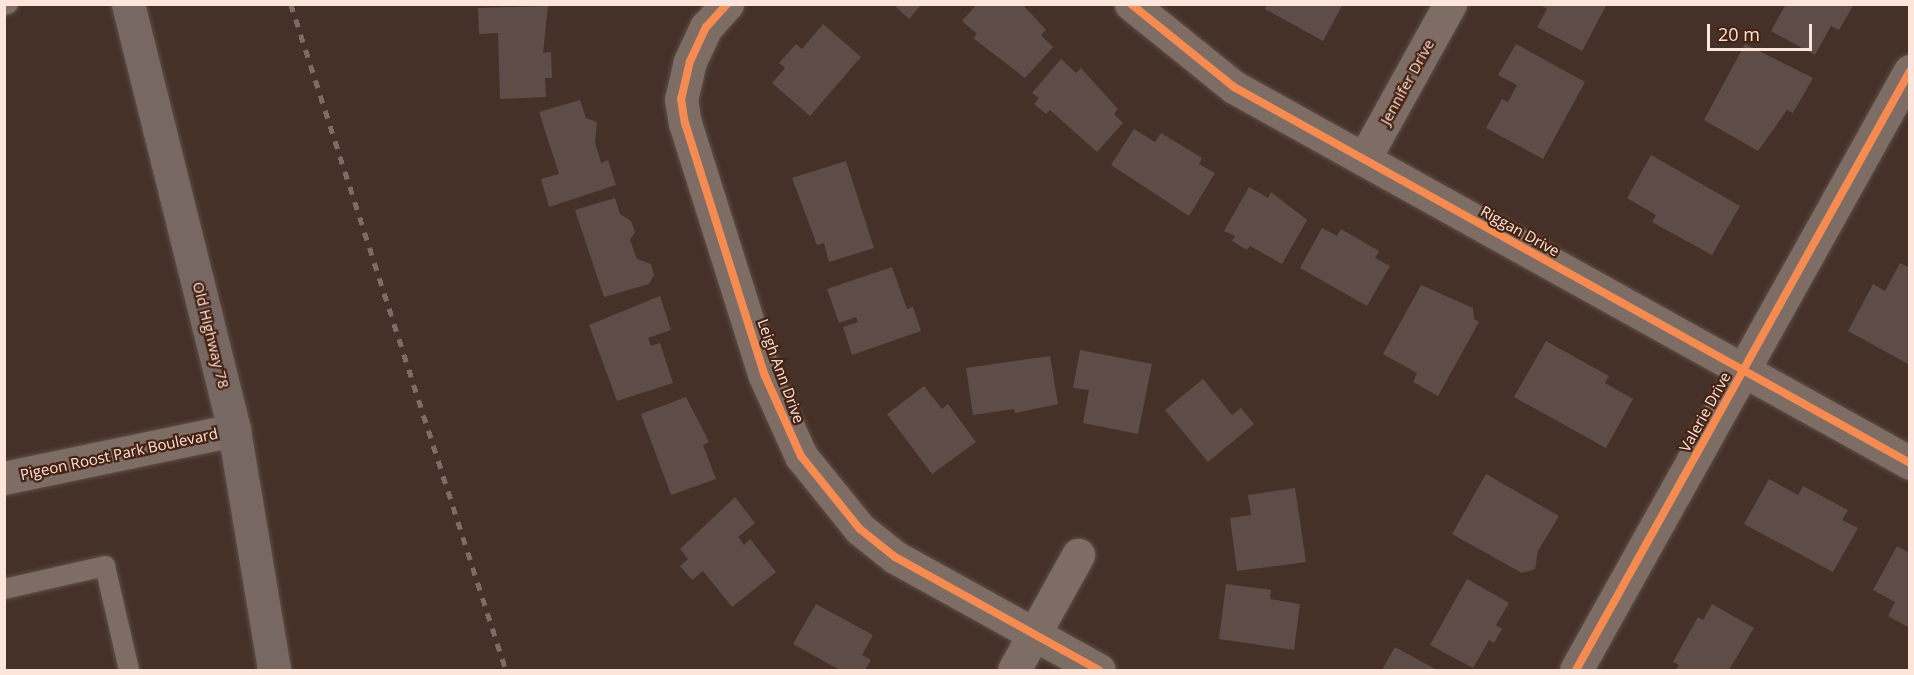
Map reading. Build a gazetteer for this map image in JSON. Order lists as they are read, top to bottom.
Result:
{
  "streets": {
    "main road": ["Old Highway 78"],
    "street": [
      "Jennifer Drive",
      "Riggan Drive",
      "Leigh Ann Drive",
      "Valerie Drive",
      "Pigeon Roost Park Boulevard"
    ]
  },
  "crossings": [
    ["Jennifer Drive", "Riggan Drive"],
    ["Riggan Drive", "Valerie Drive"],
    ["Old Highway 78", "Pigeon Roost Park Boulevard"]
  ],
  "scale_bar": "20 m"
}
